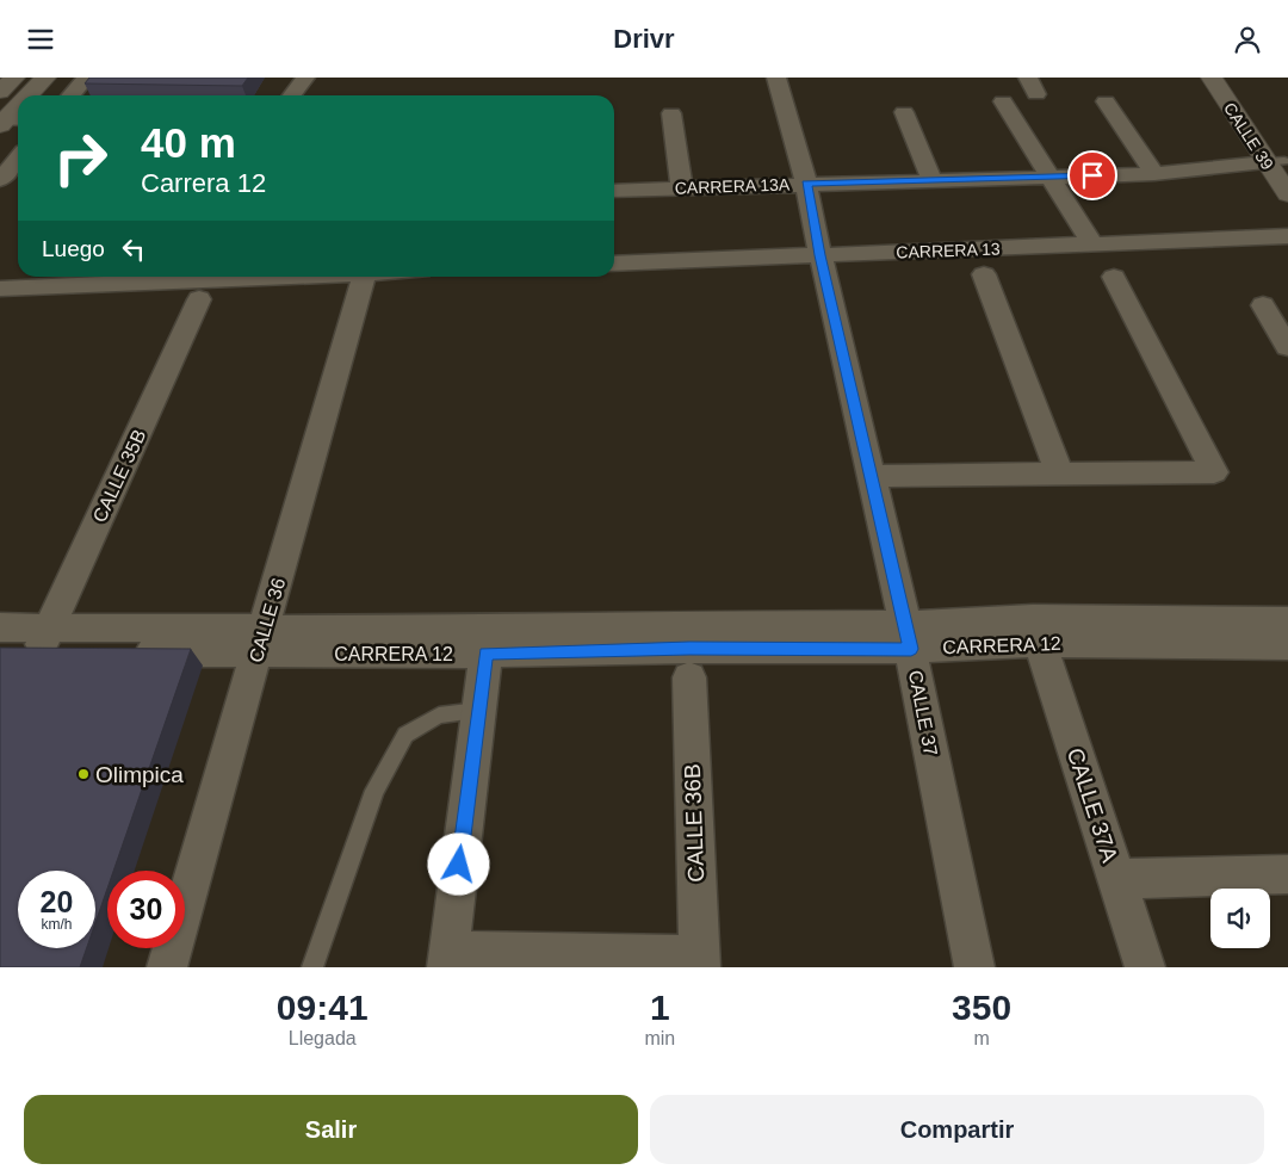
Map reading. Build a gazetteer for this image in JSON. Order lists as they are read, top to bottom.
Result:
{
  "streets": {
    "street": [
      "CALLE 39",
      "CARRERA 13A",
      "CARRERA 13",
      "CALLE 35B",
      "CALLE 36",
      "CARRERA 12",
      "CALLE 37",
      "CALLE 37A",
      "CALLE 36B"
    ]
  },
  "crossings": [
    ["CALLE 39", "CARRERA 13A"],
    ["CARRERA 13A", "CALLE 37"],
    ["CARRERA 13", "CALLE 37"],
    ["CALLE 35B", "CARRERA 12"],
    ["CALLE 36", "CARRERA 12"],
    ["CARRERA 12", "CALLE 37"],
    ["CARRERA 12", "CALLE 37A"]
  ],
  "places": ["Olimpica"],
  "page": {
    "header": "Drivr",
    "turn": ["40 m", "Carrera 12"],
    "then": "Luego",
    "speed": "20 km/h",
    "limit": "30",
    "eta": [
      "09:41",
      "Llegada",
      "1",
      "min",
      "350",
      "m"
    ],
    "buttons": ["Salir", "Compartir"]
  }
}
